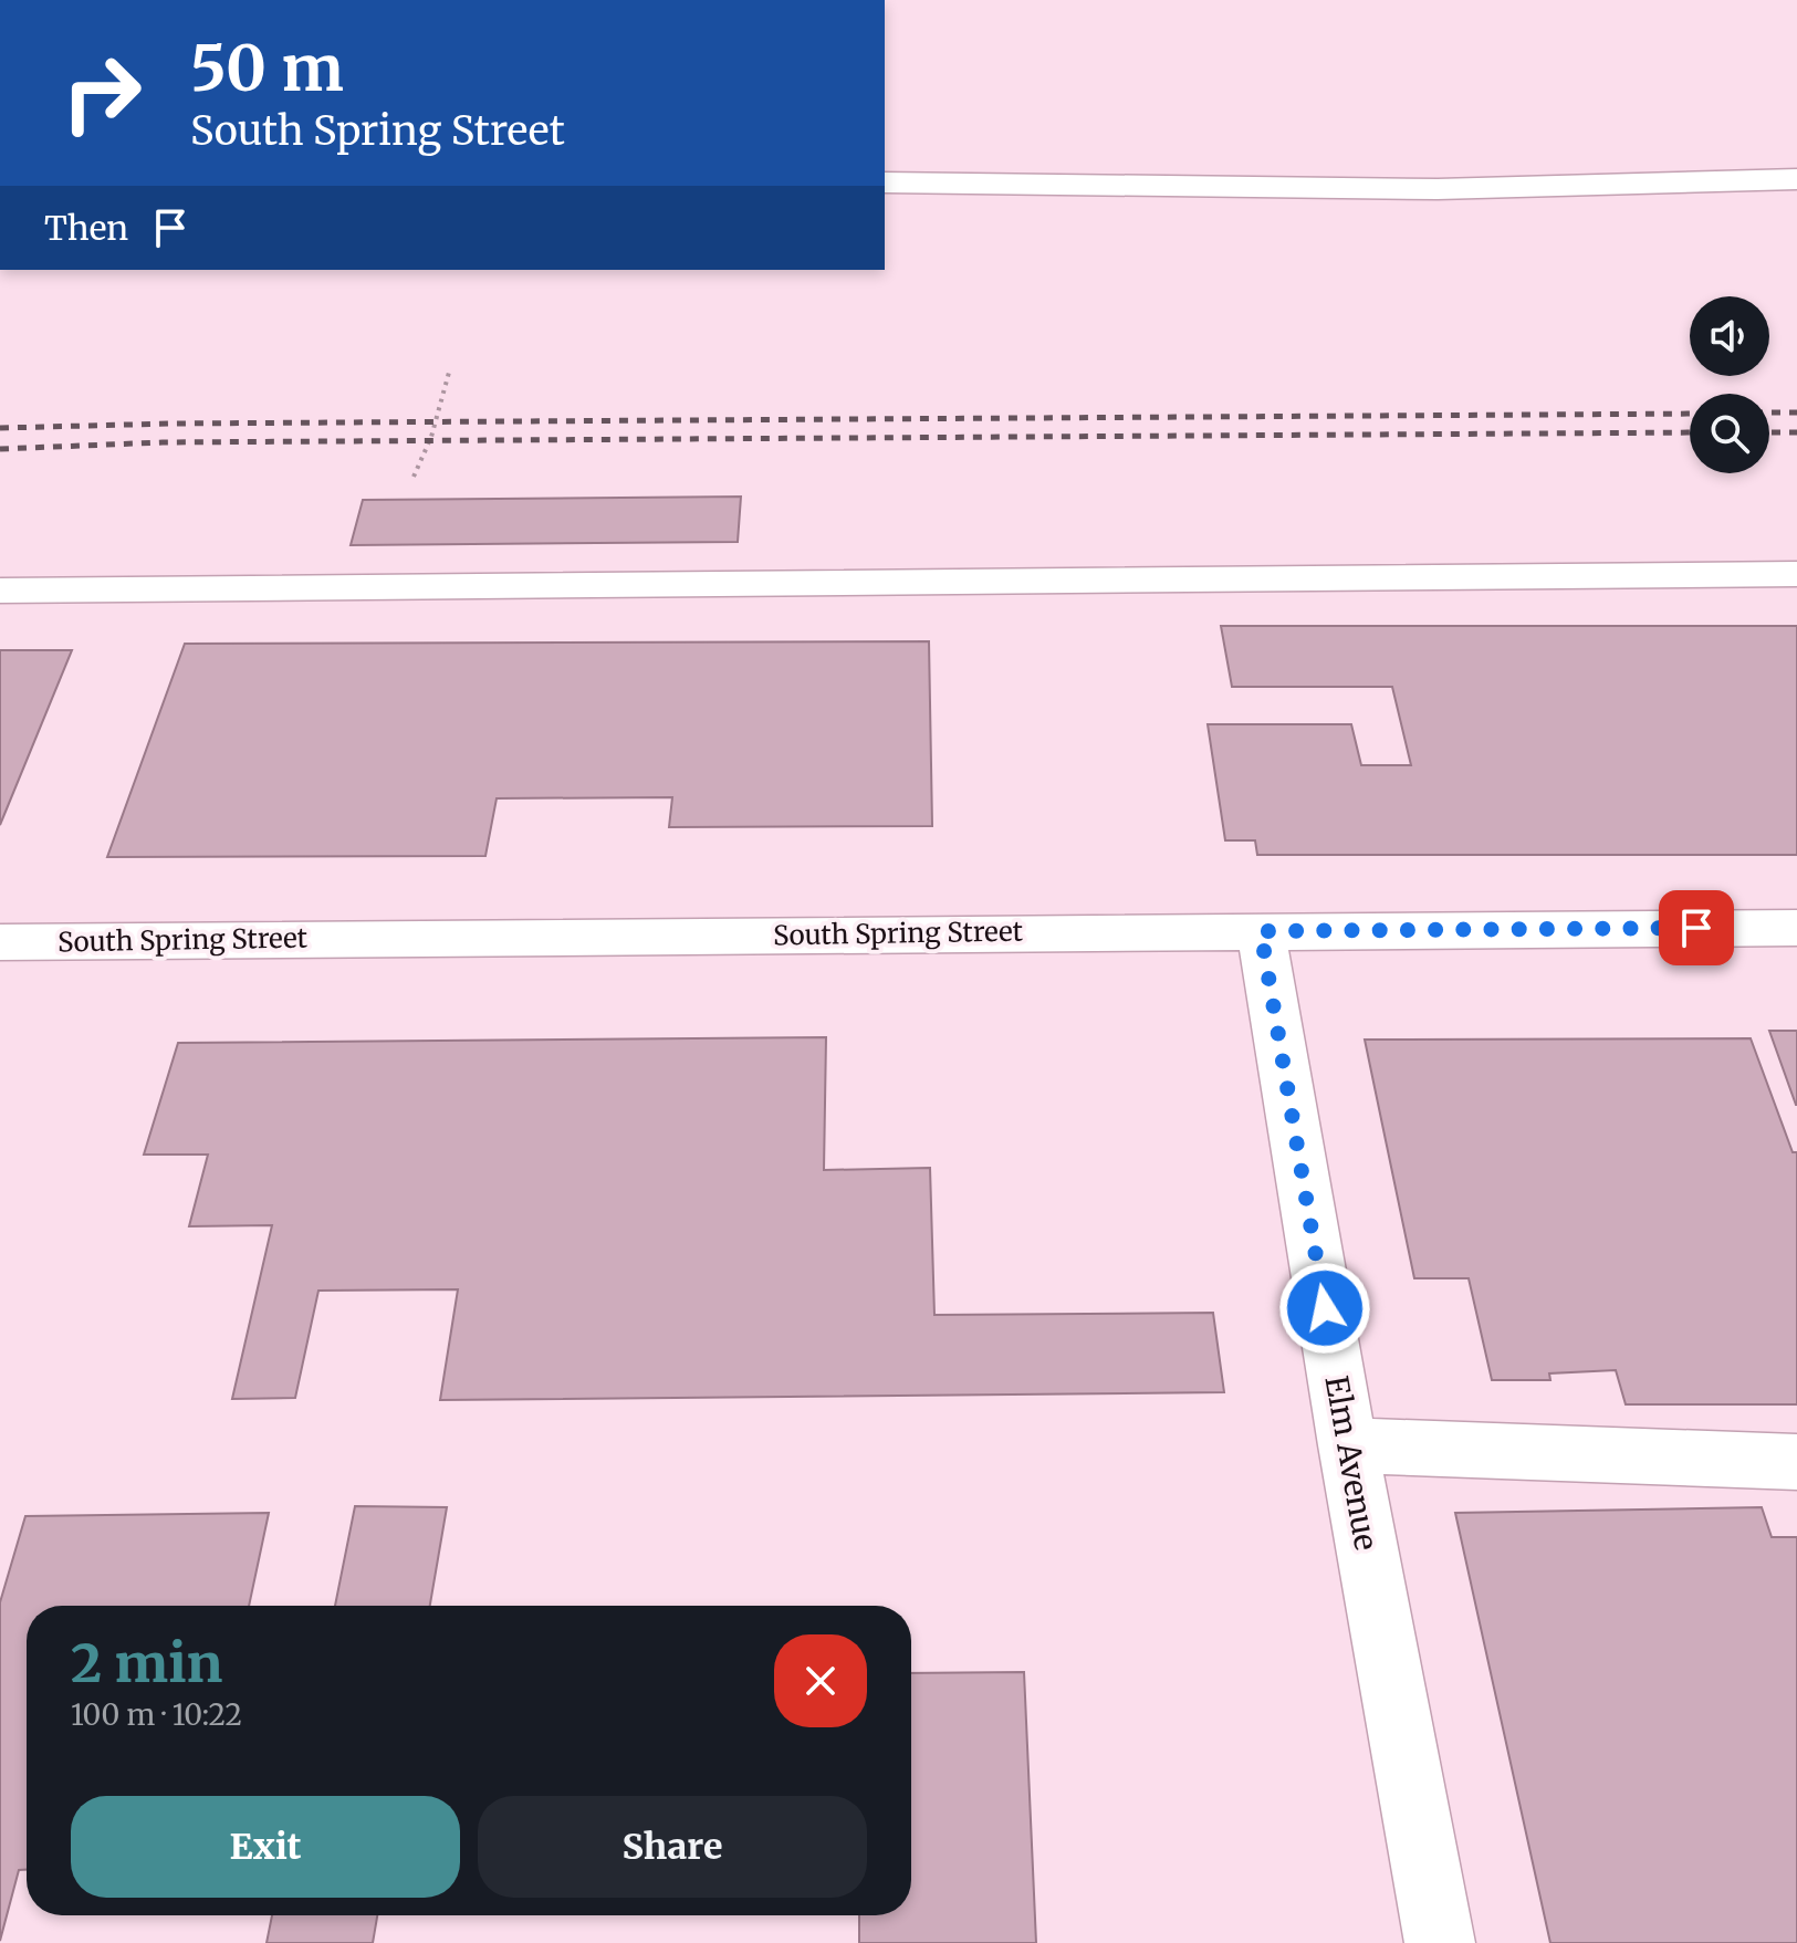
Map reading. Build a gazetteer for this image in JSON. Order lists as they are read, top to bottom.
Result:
{
  "streets": {
    "street": ["South Spring Street", "Elm Avenue"]
  },
  "crossings": [
    ["South Spring Street", "Elm Avenue"]
  ],
  "page": {
    "turn": ["50 m", "South Spring Street"],
    "then": "Then",
    "heading": ["2 min", "100 m · 10:22"],
    "buttons": ["Exit", "Share"]
  }
}
